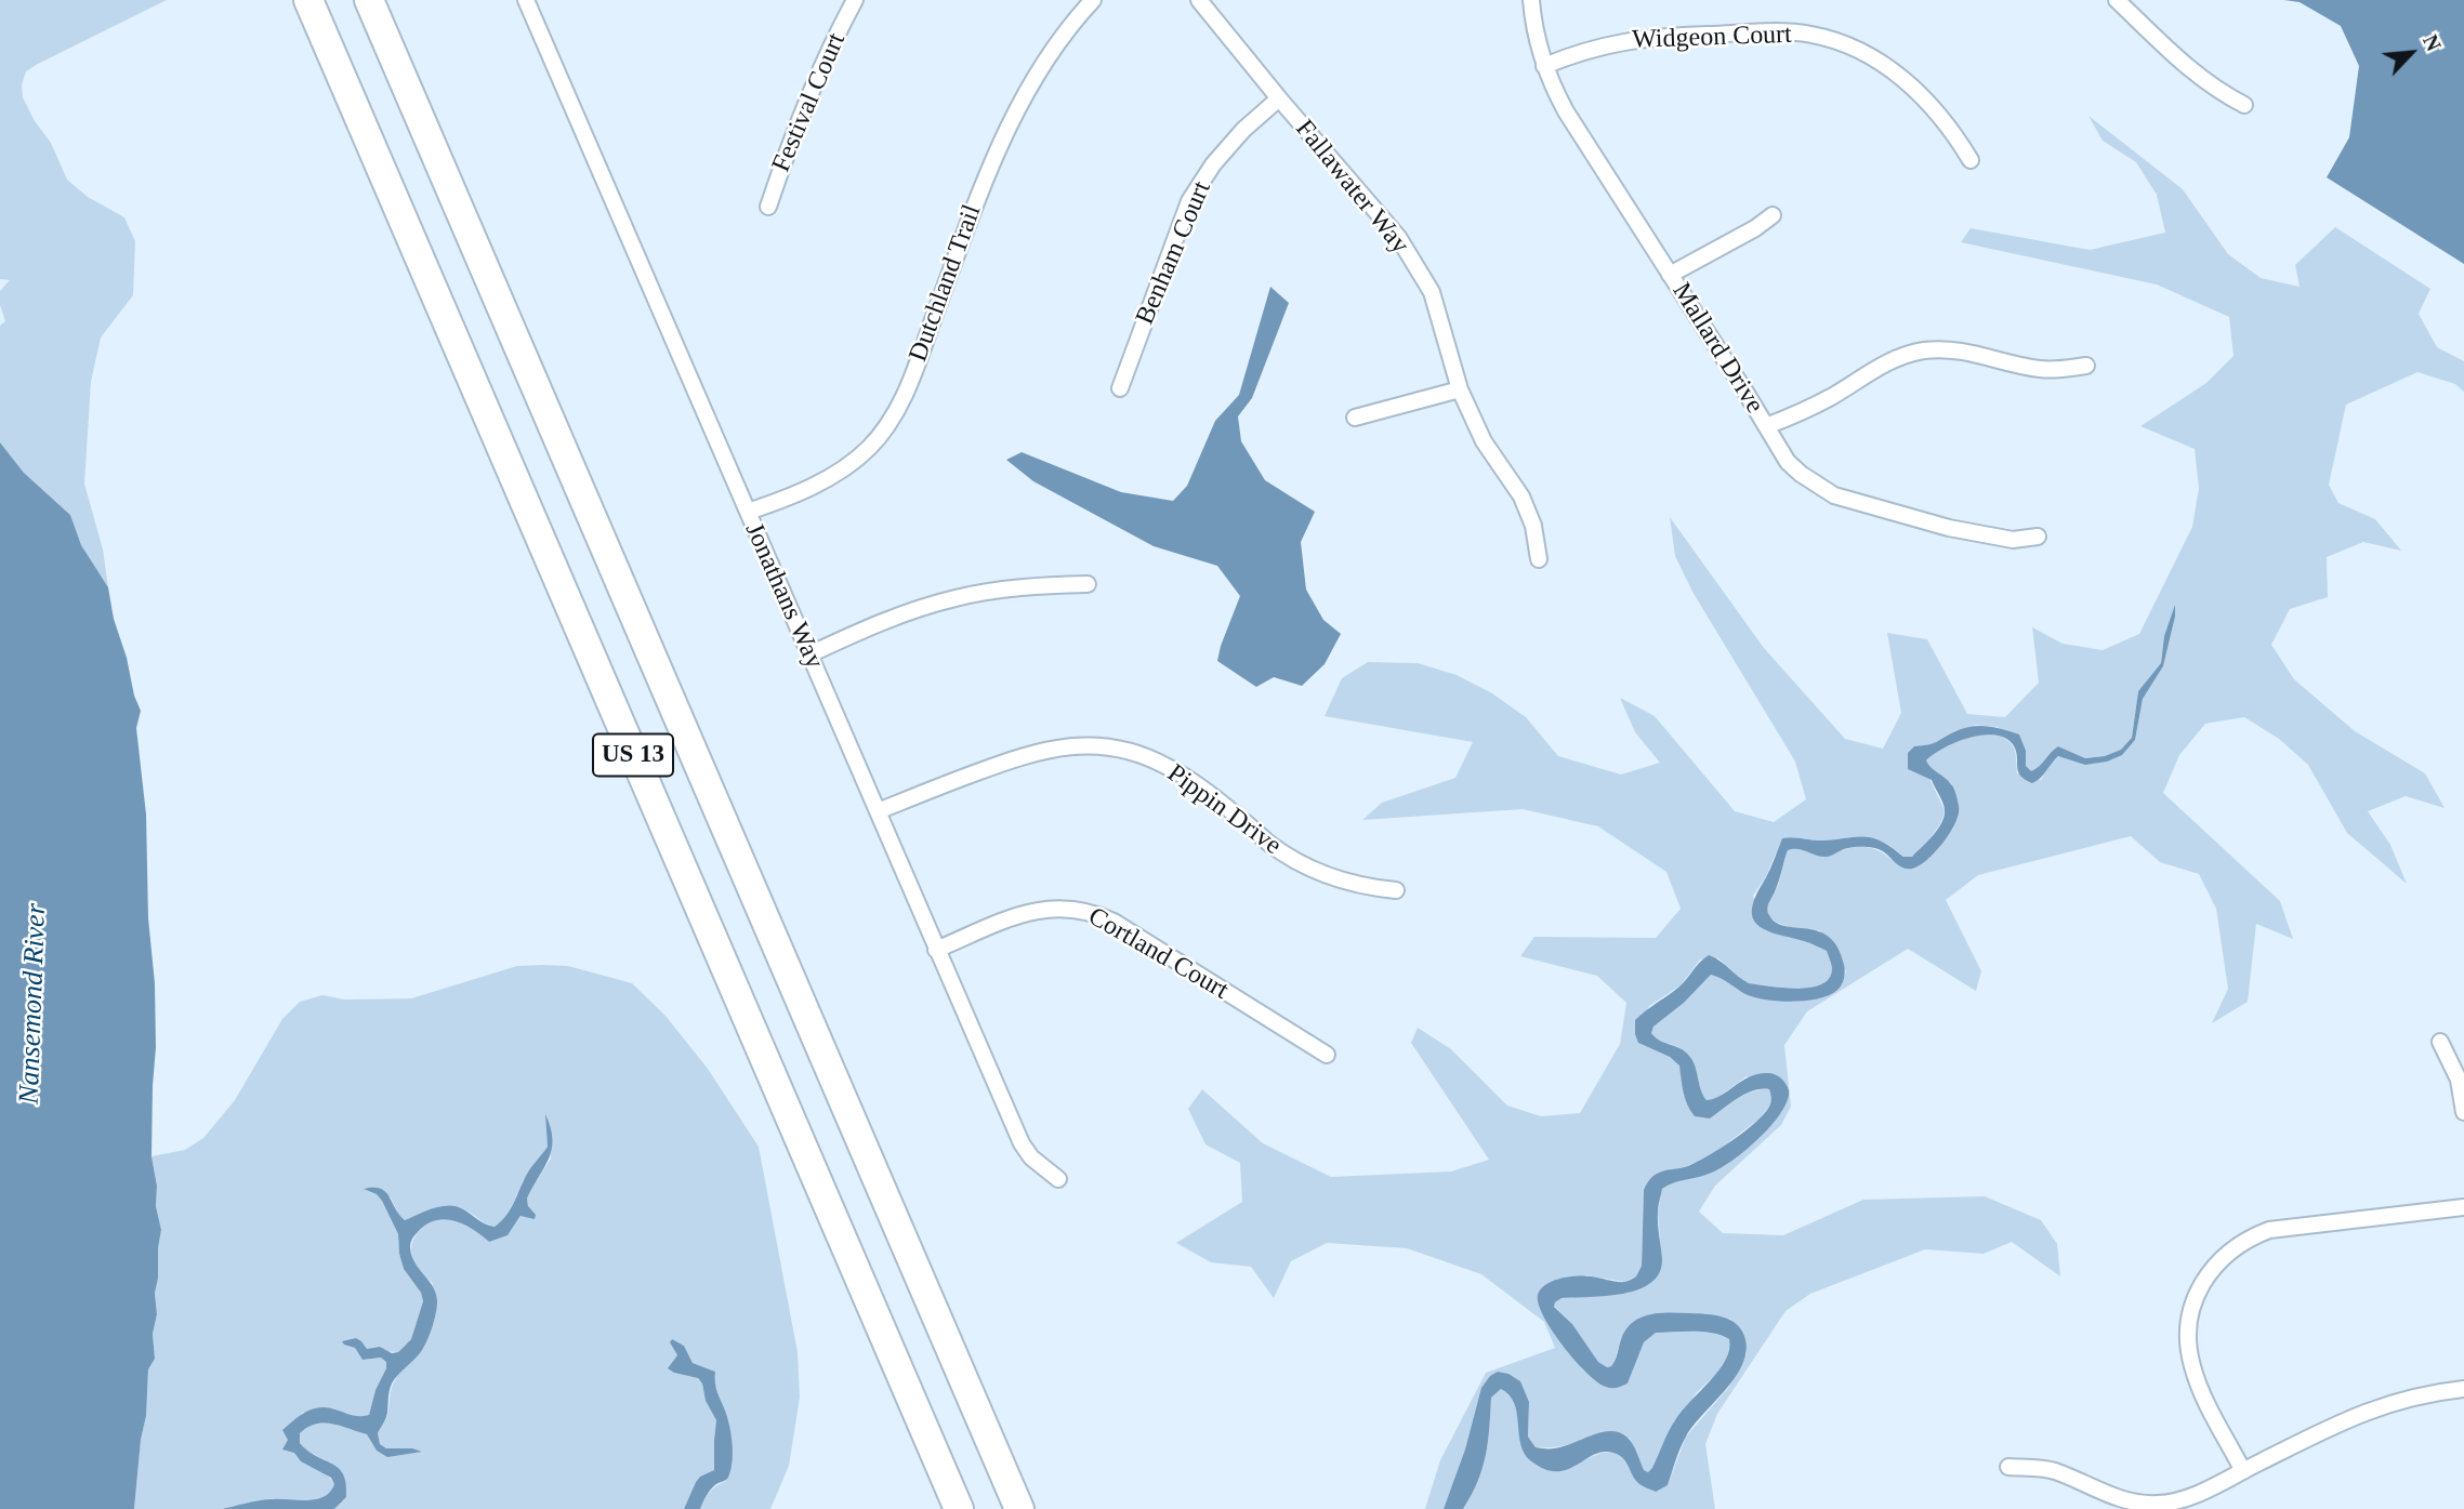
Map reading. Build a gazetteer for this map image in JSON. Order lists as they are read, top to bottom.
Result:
{
  "streets": {
    "highway": ["US 13"],
    "street": [
      "Widgeon Court",
      "Festival Court",
      "Fallawater Way",
      "Benham Court",
      "Dutchland Trail",
      "Mallard Drive",
      "Jonathans Way",
      "Pippin Drive",
      "Cortland Court"
    ]
  },
  "crossings": [
    ["Widgeon Court", "Mallard Drive"],
    ["Fallawater Way", "Benham Court"],
    ["Dutchland Trail", "Jonathans Way"],
    ["Jonathans Way", "Pippin Drive"],
    ["Jonathans Way", "Cortland Court"]
  ],
  "water": ["Nansemond River"],
  "north": "top right"
}
